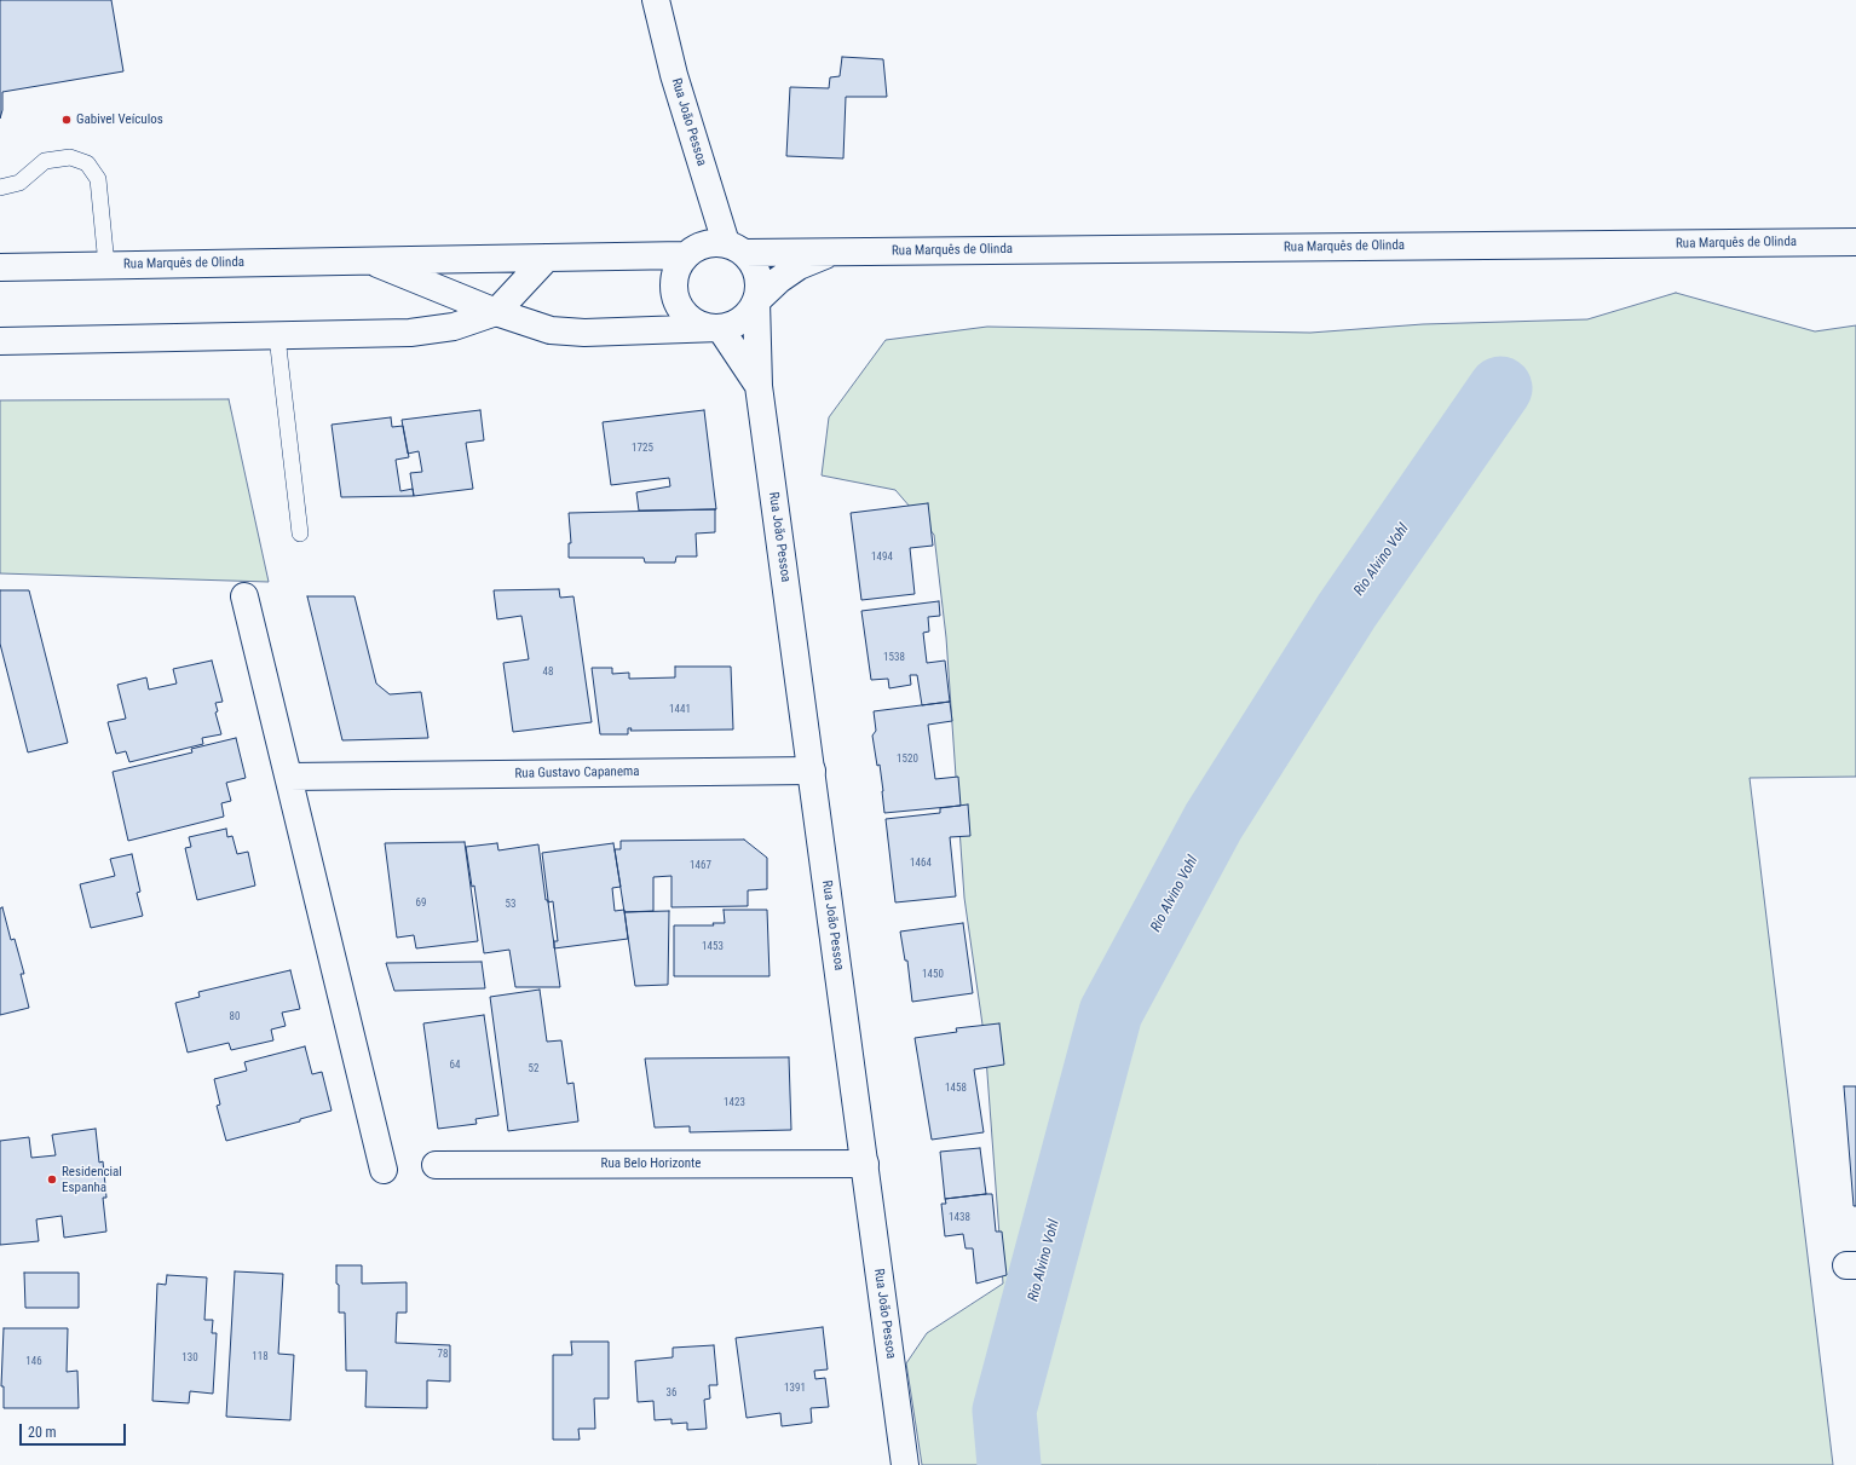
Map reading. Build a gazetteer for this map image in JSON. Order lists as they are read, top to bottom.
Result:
{
  "streets": {
    "street": [
      "Rua João Pessoa",
      "Rua Marquês de Olinda",
      "Rua Gustavo Capanema",
      "Rua Belo Horizonte"
    ]
  },
  "crossings": [
    ["Rua João Pessoa", "Rua Marquês de Olinda"],
    ["Rua João Pessoa", "Rua Gustavo Capanema"],
    ["Rua João Pessoa", "Rua Belo Horizonte"]
  ],
  "water": ["Rio Alvino Vohl"],
  "places": ["Gabivel Veículos", "Residencial Espanha"],
  "house_numbers": [
    "1725",
    "1494",
    "1538",
    "48",
    "1441",
    "1520",
    "1464",
    "1467",
    "69",
    "53",
    "1453",
    "1450",
    "80",
    "64",
    "52",
    "1458",
    "1423",
    "1438",
    "78",
    "118",
    "130",
    "146",
    "1391",
    "36"
  ],
  "scale_bar": "20 m"
}
